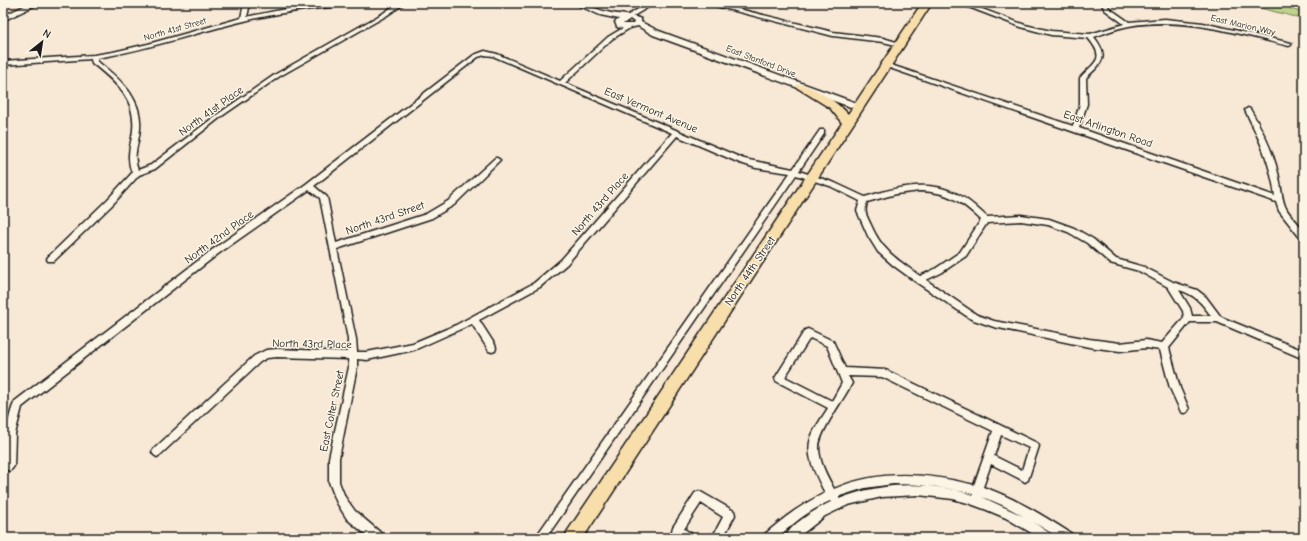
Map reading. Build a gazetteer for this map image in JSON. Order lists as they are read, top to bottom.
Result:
{
  "streets": {
    "main road": ["North 44th Street"],
    "street": [
      "East Marion Way",
      "North 41st Street",
      "East Stanford Drive",
      "East Vermont Avenue",
      "North 41st Place",
      "East Arlington Road",
      "North 43rd Place",
      "North 43rd Street",
      "North 42nd Place",
      "East Colter Street"
    ]
  },
  "crossings": [
    ["East Stanford Drive", "North 44th Street"],
    ["East Vermont Avenue", "North 43rd Place"],
    ["East Vermont Avenue", "North 42nd Place"],
    ["East Vermont Avenue", "North 44th Street"],
    ["East Arlington Road", "North 44th Street"],
    ["North 43rd Place", "East Colter Street"],
    ["North 43rd Street", "East Colter Street"],
    ["North 42nd Place", "East Colter Street"]
  ],
  "north": "top right"
}
